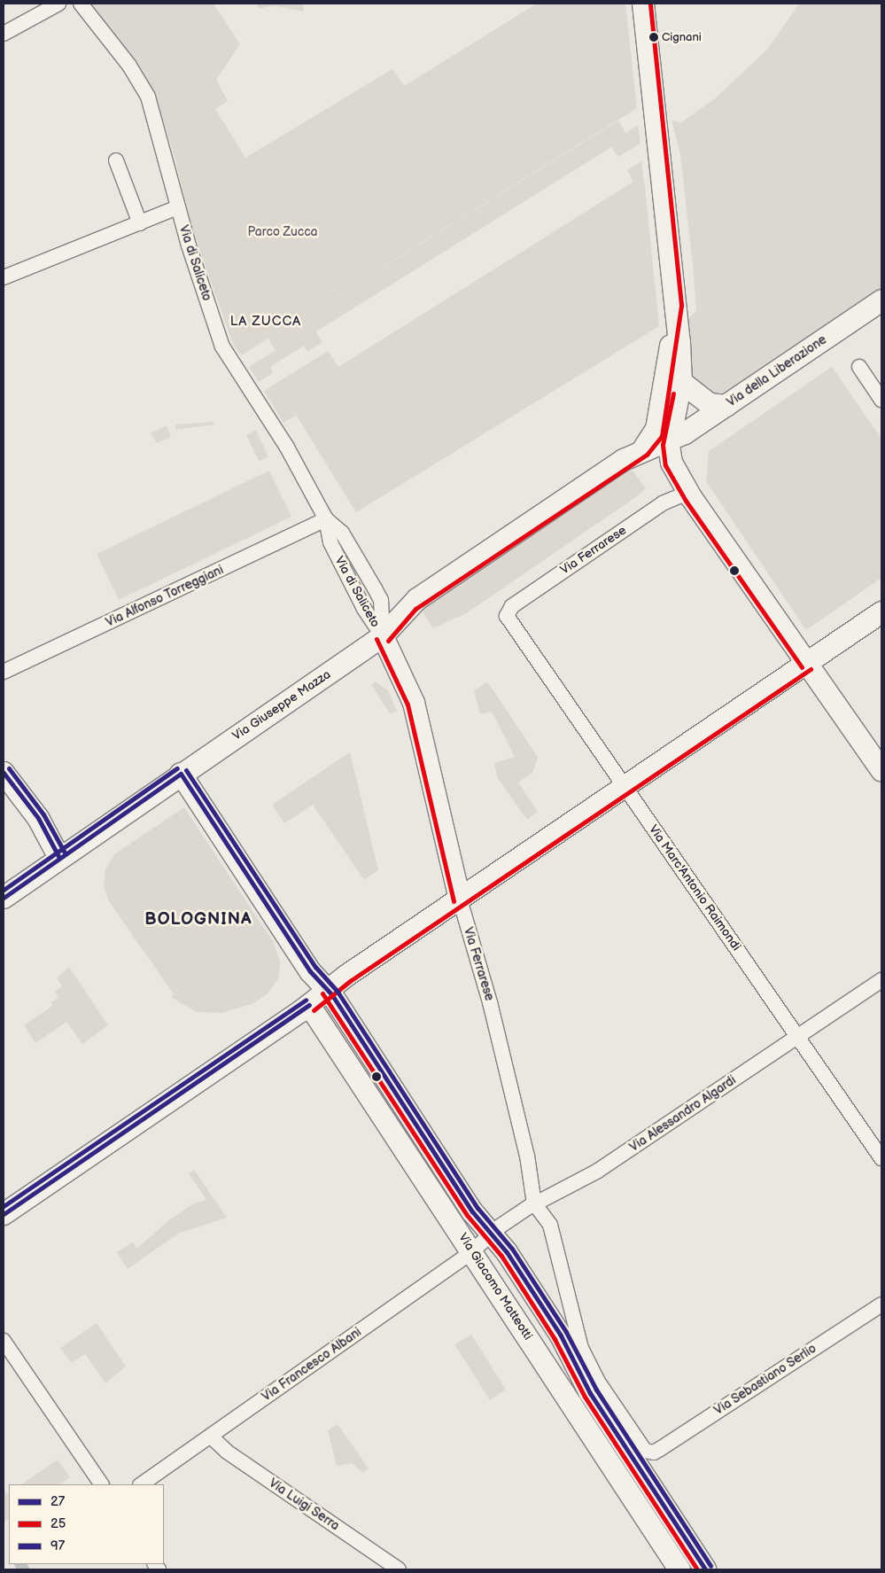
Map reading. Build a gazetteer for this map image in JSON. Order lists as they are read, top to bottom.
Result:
{
  "streets": {
    "main road": [
      "Via della Liberazione",
      "Via Ferrarese",
      "Via Giuseppe Mazza",
      "Via Giacomo Matteotti"
    ],
    "street": [
      "Via di Saliceto",
      "Via Alfonso Torreggiani",
      "Via Marc'Antonio Raimondi",
      "Via Alessandro Algardi",
      "Via Francesco Albani",
      "Via Sebastiano Serlio",
      "Via Luigi Serra"
    ]
  },
  "crossings": [
    ["Via di Saliceto", "Via Ferrarese"],
    ["Via di Saliceto", "Via Alfonso Torreggiani"],
    ["Via di Saliceto", "Via Giuseppe Mazza"],
    ["Via Ferrarese", "Via Giuseppe Mazza"],
    ["Via Ferrarese", "Via Marc'Antonio Raimondi"],
    ["Via Ferrarese", "Via Alessandro Algardi"],
    ["Via Ferrarese", "Via Sebastiano Serlio"],
    ["Via Giuseppe Mazza", "Via Giacomo Matteotti"],
    ["Via Marc'Antonio Raimondi", "Via Alessandro Algardi"],
    ["Via Alessandro Algardi", "Via Giacomo Matteotti"],
    ["Via Alessandro Algardi", "Via Francesco Albani"],
    ["Via Giacomo Matteotti", "Via Francesco Albani"],
    ["Via Francesco Albani", "Via Luigi Serra"]
  ],
  "districts": ["LA ZUCCA", "BOLOGNINA"],
  "parks": ["Parco Zucca"],
  "places": ["Cignani"],
  "lines": ["transit line 25", "transit line 97", "transit line 27"],
  "legend": ["27", "25", "97"]
}
